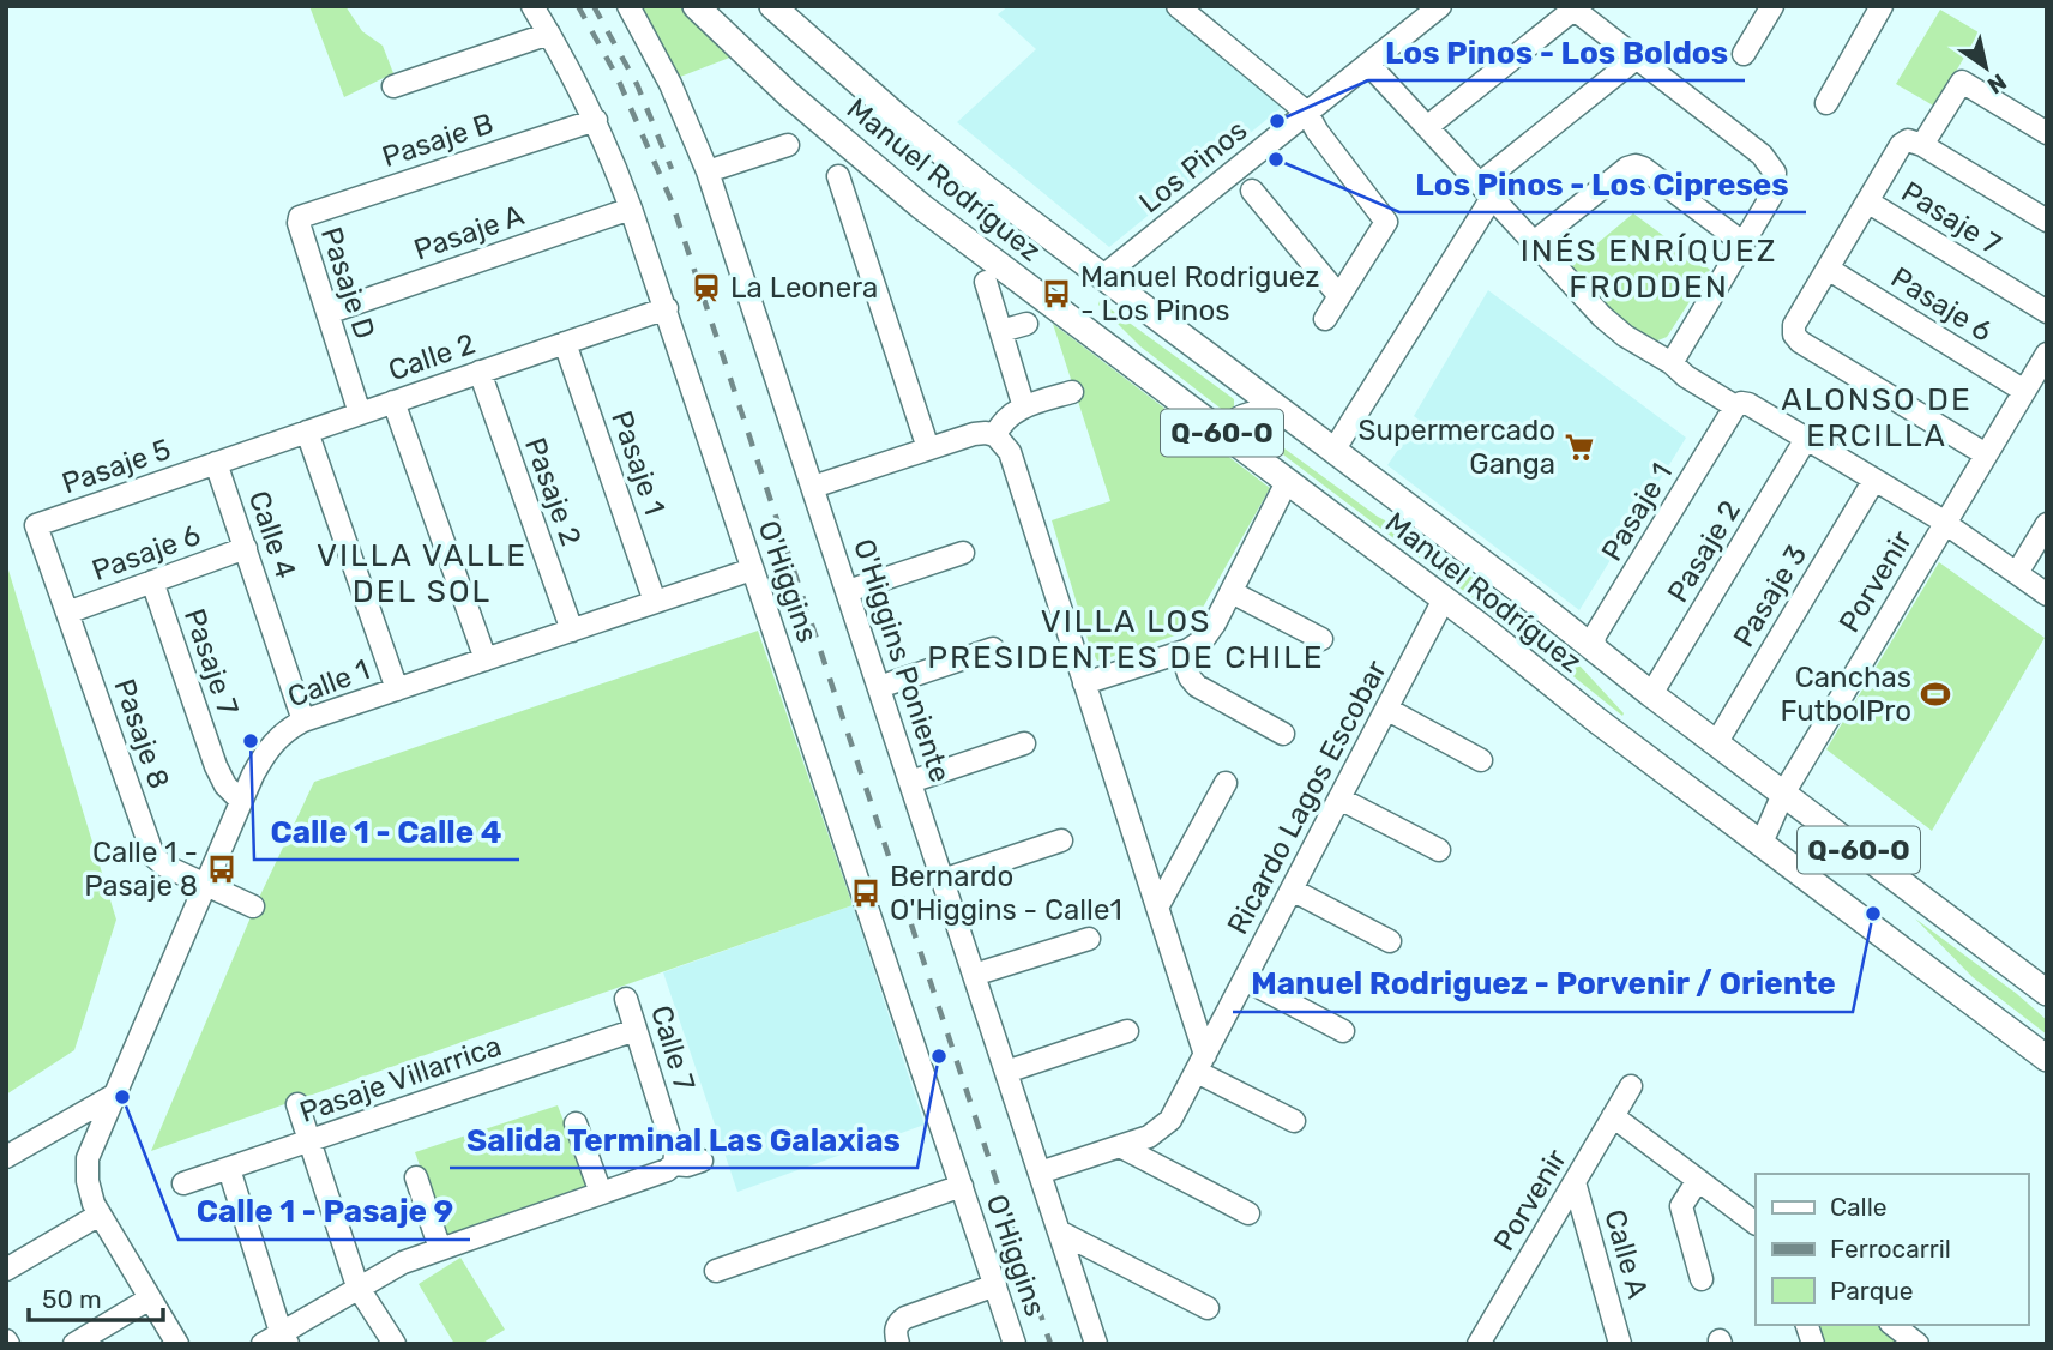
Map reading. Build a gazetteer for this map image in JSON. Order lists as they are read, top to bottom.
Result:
{
  "streets": {
    "main road": ["Manuel Rodríguez", "Q-60-O"],
    "street": [
      "Pasaje B",
      "Los Pinos",
      "Pasaje 7",
      "Pasaje A",
      "Pasaje D",
      "Pasaje 6",
      "Calle 2",
      "Pasaje 1",
      "Pasaje 5",
      "Pasaje 2",
      "Calle 4",
      "O'Higgins",
      "Porvenir",
      "Pasaje 3",
      "O'Higgins Poniente",
      "Calle 1",
      "Pasaje 8",
      "Ricardo Lagos Escobar",
      "Calle 7",
      "Pasaje Villarrica",
      "Calle A"
    ]
  },
  "crossings": [
    ["Pasaje B", "Pasaje D"],
    ["Pasaje B", "O'Higgins"],
    ["Los Pinos", "Manuel Rodríguez"],
    ["Manuel Rodríguez", "Pasaje 1"],
    ["Manuel Rodríguez", "Pasaje 2"],
    ["Manuel Rodríguez", "Porvenir"],
    ["Manuel Rodríguez", "Pasaje 3"],
    ["Manuel Rodríguez", "Ricardo Lagos Escobar"],
    ["Pasaje 7", "Pasaje 6"],
    ["Pasaje 7", "Calle 1"],
    ["Pasaje A", "Pasaje D"],
    ["Pasaje A", "O'Higgins"],
    ["Pasaje D", "Calle 2"],
    ["Pasaje 6", "Calle 4"],
    ["Pasaje 6", "Porvenir"],
    ["Pasaje 6", "Pasaje 8"],
    ["Calle 2", "Pasaje 1"],
    ["Calle 2", "Pasaje 5"],
    ["Calle 2", "Pasaje 2"],
    ["Calle 2", "Calle 4"],
    ["Calle 2", "O'Higgins"],
    ["Pasaje 1", "Calle 1"],
    ["Pasaje 5", "Calle 4"],
    ["Pasaje 5", "Pasaje 8"],
    ["Pasaje 2", "Calle 1"],
    ["Calle 4", "Calle 1"],
    ["O'Higgins", "Calle 1"],
    ["Porvenir", "Calle A"],
    ["O'Higgins Poniente", "Ricardo Lagos Escobar"],
    ["Calle 1", "Pasaje 8"],
    ["Calle 7", "Pasaje Villarrica"]
  ],
  "districts": [
    "INÉS ENRÍQUEZ FRODDEN",
    "ALONSO DE ERCILLA",
    "VILLA VALLE DEL SOL",
    "VILLA LOS PRESIDENTES DE CHILE"
  ],
  "places": {
    "other": [
      "Los Pinos - Los Boldos",
      "Los Pinos - Los Cipreses",
      "Calle 1 - Calle 4",
      "Manuel Rodriguez - Porvenir / Oriente",
      "Salida Terminal Las Galaxias",
      "Calle 1 - Pasaje 9"
    ],
    "station": ["La Leonera"],
    "bus stop": ["Manuel Rodriguez - Los Pinos", "Calle 1 - Pasaje 8", "Bernardo O'Higgins - Calle1"],
    "supermarket": ["Supermercado Ganga"],
    "sports": ["Canchas FutbolPro"]
  },
  "legend": ["Calle", "Ferrocarril", "Parque"],
  "scale_bar": "50 m",
  "north": "bottom right"
}
